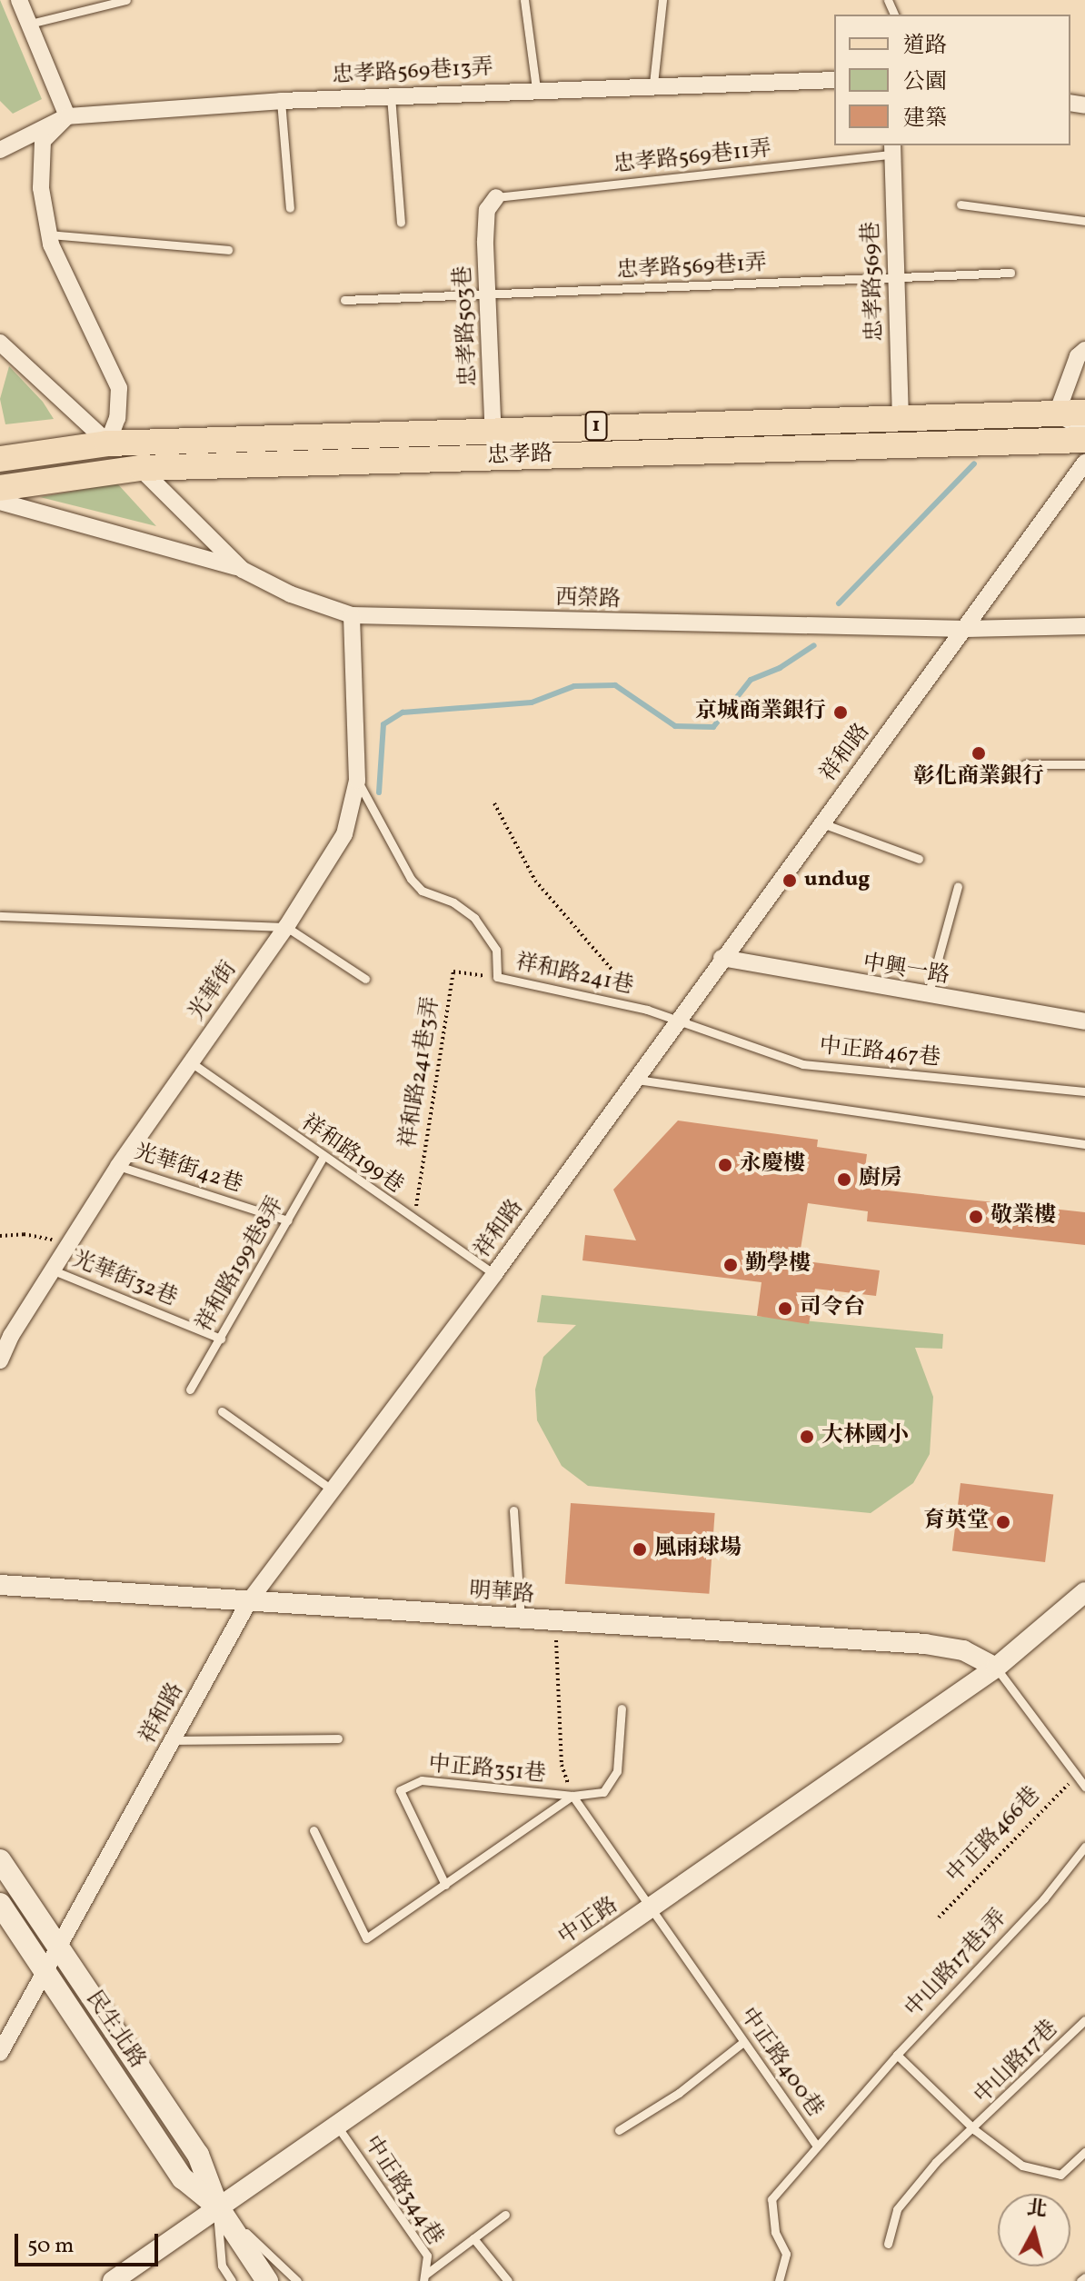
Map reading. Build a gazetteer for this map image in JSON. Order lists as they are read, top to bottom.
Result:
{
  "streets": {
    "main road": ["1", "忠孝路", "民生北路"],
    "street": [
      "忠孝路569巷13弄",
      "忠孝路569巷",
      "忠孝路503巷",
      "西榮路",
      "祥和路",
      "中興一路",
      "光華街",
      "明華路",
      "中正路"
    ],
    "lane": [
      "忠孝路569巷11弄",
      "忠孝路569巷1弄",
      "祥和路241巷",
      "中正路467巷",
      "祥和路199巷",
      "光華街42巷",
      "祥和路199巷8弄",
      "光華街32巷",
      "中正路351巷",
      "中山路17巷1弄",
      "中正路400巷",
      "中山路17巷",
      "中正路344巷"
    ],
    "path": ["祥和路241巷3弄", "中正路466巷"]
  },
  "crossings": [
    ["忠孝路569巷11弄", "忠孝路569巷"],
    ["忠孝路569巷11弄", "忠孝路503巷"],
    ["忠孝路569巷1弄", "忠孝路569巷"],
    ["忠孝路569巷1弄", "忠孝路503巷"],
    ["忠孝路569巷", "忠孝路"],
    ["忠孝路503巷", "忠孝路"],
    ["忠孝路", "西榮路"],
    ["西榮路", "祥和路"],
    ["西榮路", "光華街"],
    ["祥和路", "中興一路"],
    ["祥和路", "祥和路241巷"],
    ["祥和路", "中正路467巷"],
    ["祥和路", "祥和路199巷"],
    ["祥和路", "明華路"],
    ["祥和路", "民生北路"],
    ["祥和路241巷", "光華街"],
    ["祥和路241巷", "中正路467巷"],
    ["祥和路241巷", "祥和路241巷3弄"],
    ["光華街", "祥和路199巷"],
    ["光華街", "光華街42巷"],
    ["光華街", "光華街32巷"],
    ["祥和路241巷3弄", "祥和路199巷"],
    ["祥和路199巷", "祥和路199巷8弄"],
    ["光華街42巷", "祥和路199巷8弄"],
    ["祥和路199巷8弄", "光華街32巷"],
    ["明華路", "中正路"],
    ["中正路351巷", "中正路"],
    ["中正路351巷", "中正路400巷"],
    ["中正路", "民生北路"],
    ["中正路", "中正路400巷"],
    ["中正路", "中正路344巷"],
    ["中山路17巷1弄", "中正路400巷"]
  ],
  "places": [
    "京城商業銀行",
    "彰化商業銀行",
    "undug",
    "永慶樓",
    "廚房",
    "敬業樓",
    "勤學樓",
    "司令台",
    "大林國小",
    "育英堂",
    "風雨球場"
  ],
  "legend": ["道路", "公園", "建築"],
  "scale_bar": "50 m",
  "north": "top"
}
